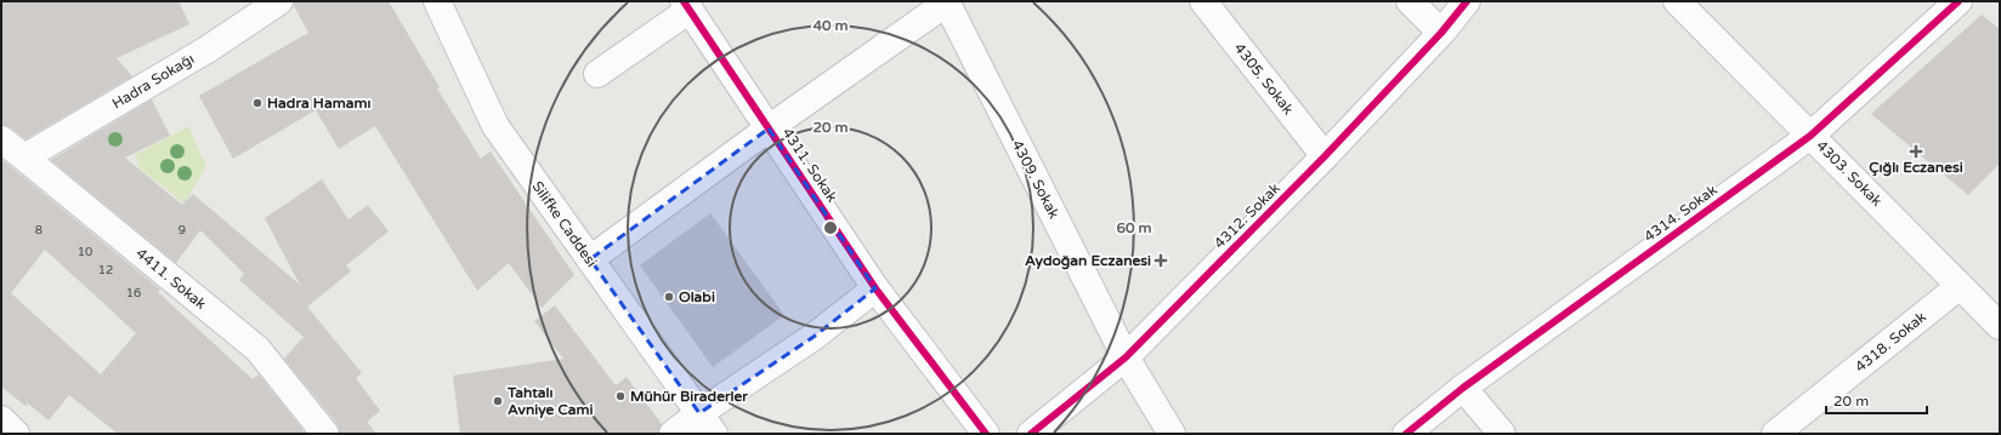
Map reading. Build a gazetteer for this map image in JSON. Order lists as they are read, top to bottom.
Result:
{
  "streets": {
    "street": [
      "4305. Sokak",
      "Hadra Sokağı",
      "4311. Sokak",
      "4303. Sokak",
      "4309. Sokak",
      "4314. Sokak",
      "4312. Sokak",
      "Silifke Caddesi",
      "4411. Sokak",
      "4318. Sokak"
    ]
  },
  "crossings": [
    ["4305. Sokak", "4312. Sokak"],
    ["Hadra Sokağı", "4411. Sokak"],
    ["4303. Sokak", "4314. Sokak"],
    ["4303. Sokak", "4318. Sokak"],
    ["4309. Sokak", "4312. Sokak"]
  ],
  "places": {
    "other": [
      "Hadra Hamamı",
      "Olabi",
      "Mühür Biraderler",
      "Tahtalı Avniye Cami"
    ],
    "health": ["Çığlı Eczanesi", "Aydoğan Eczanesi"]
  },
  "house_numbers": [
    "8",
    "9",
    "10",
    "12",
    "16"
  ],
  "scale_bar": "20 m",
  "rings": ["40 m", "20 m", "60 m"]
}
